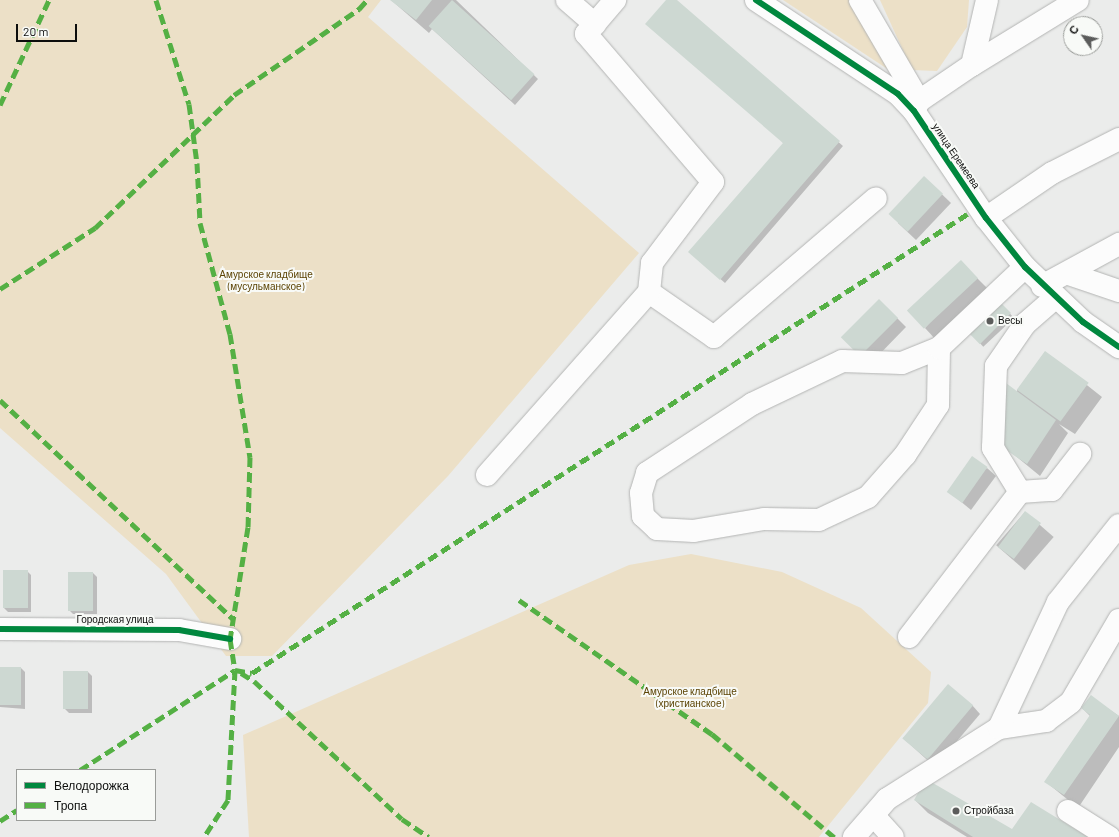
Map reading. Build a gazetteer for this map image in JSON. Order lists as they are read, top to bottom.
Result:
{
  "streets": {
    "street": ["улица Еремеева", "Городская улица"]
  },
  "parks": ["Амурское кладбище (мусульманское)", "Амурское кладбище (христианское)"],
  "places": ["Весы", "Стройбаза"],
  "legend": ["Велодорожка", "Тропа"],
  "scale_bar": "20 m",
  "north": "top left"
}
